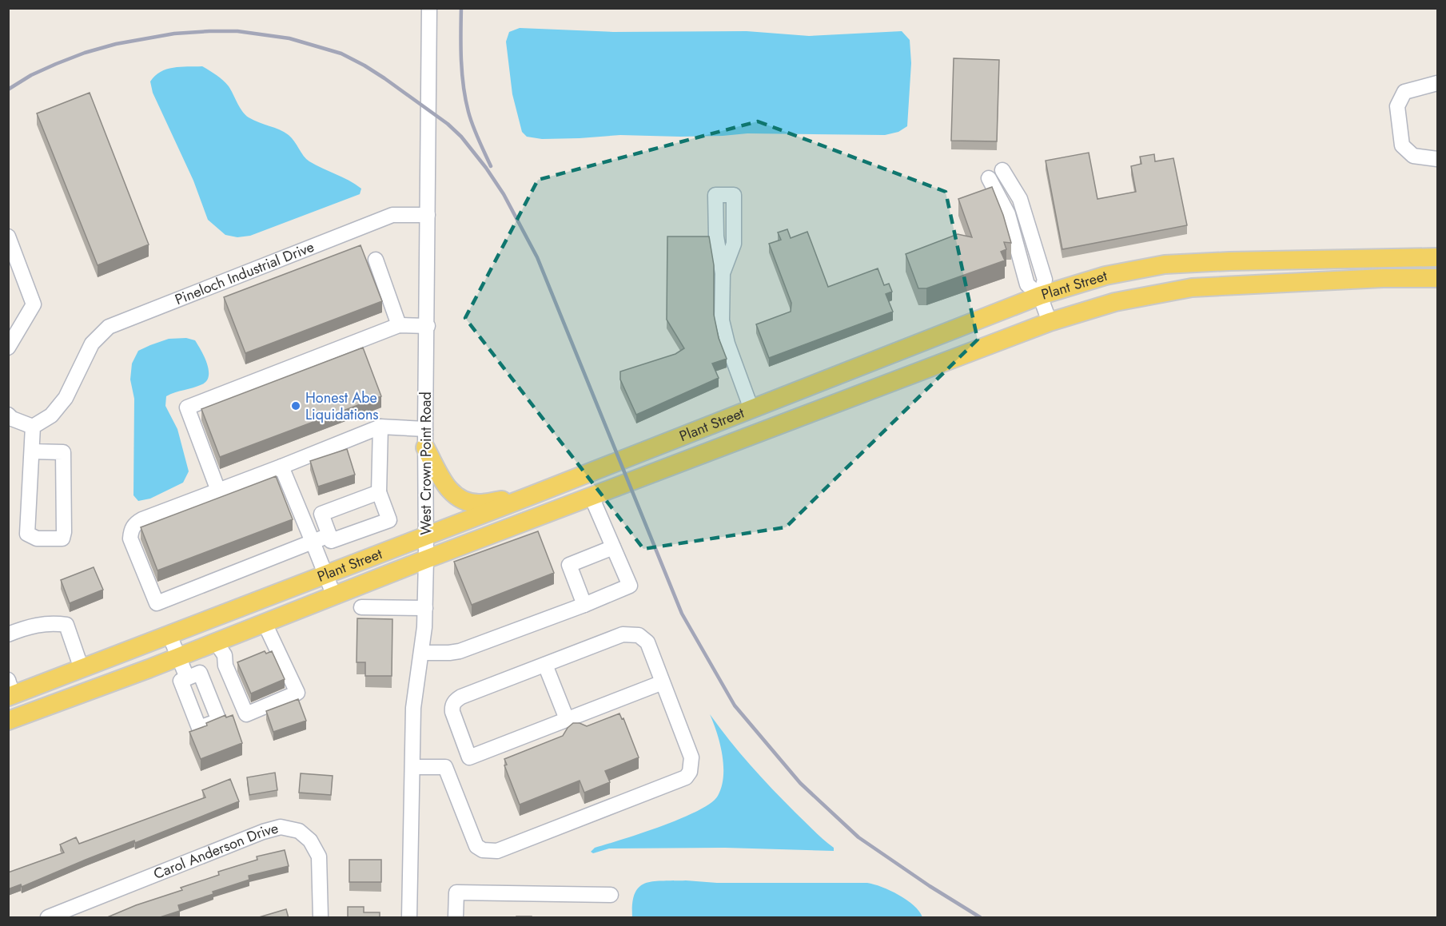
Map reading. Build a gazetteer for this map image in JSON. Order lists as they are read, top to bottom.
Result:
{
  "streets": {
    "main road": ["Plant Street"],
    "street": ["Pineloch Industrial Drive", "West Crown Point Road", "Carol Anderson Drive"]
  },
  "crossings": [
    ["Pineloch Industrial Drive", "West Crown Point Road"],
    ["Plant Street", "West Crown Point Road"]
  ],
  "places": ["Honest Abe Liquidations"]
}
